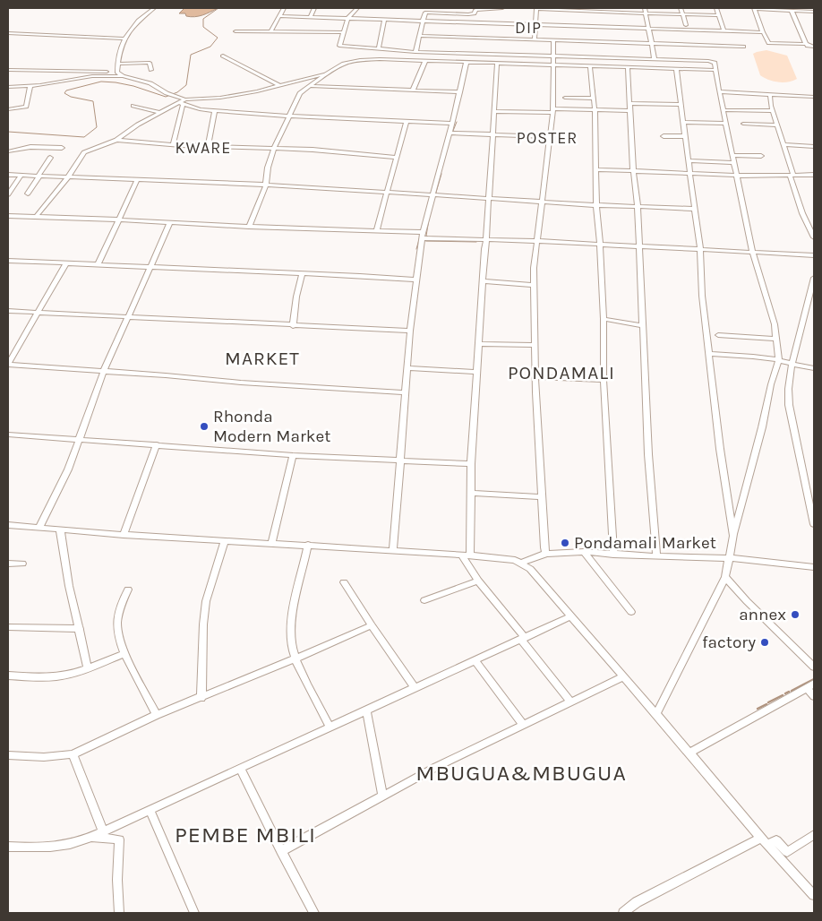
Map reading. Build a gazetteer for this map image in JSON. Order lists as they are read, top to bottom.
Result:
{
  "districts": [
    "DIP",
    "POSTER",
    "KWARE",
    "MARKET",
    "PONDAMALI",
    "MBUGUA&MBUGUA",
    "PEMBE MBILI"
  ],
  "places": [
    "Rhonda Modern Market",
    "Pondamali Market",
    "annex",
    "factory"
  ]
}
